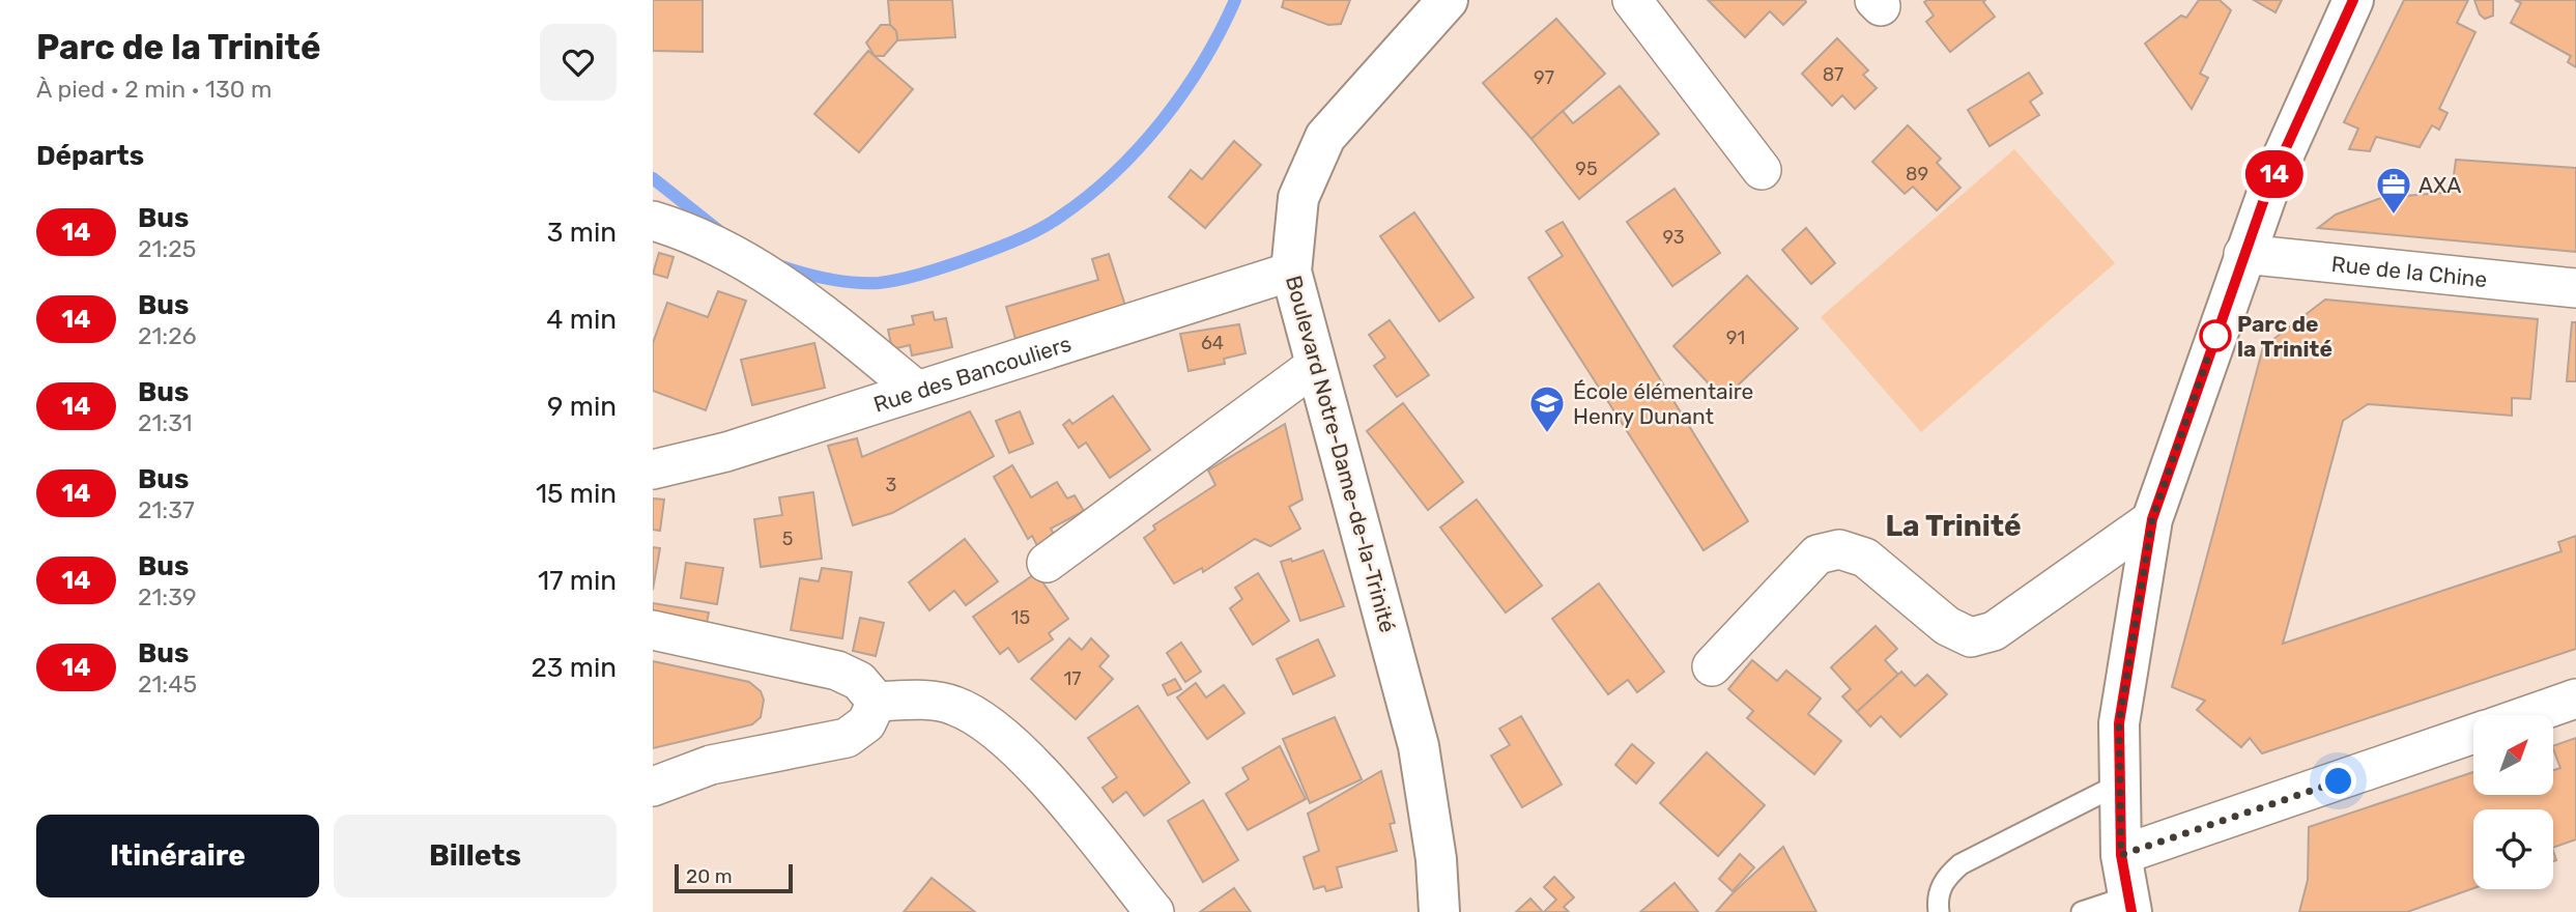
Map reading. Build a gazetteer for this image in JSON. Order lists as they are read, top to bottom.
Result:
{
  "streets": {
    "street": ["Rue de la Chine", "Rue des Bancouliers", "Boulevard Notre-Dame-de-la-Trinité"]
  },
  "crossings": [
    ["Rue des Bancouliers", "Boulevard Notre-Dame-de-la-Trinité"]
  ],
  "districts": ["La Trinité"],
  "places": {
    "office": ["AXA"],
    "other": ["Parc de la Trinité"],
    "school or university": ["École élémentaire Henry Dunant"]
  },
  "lines": ["bus line 14"],
  "house_numbers": [
    "87",
    "97",
    "95",
    "89",
    "93",
    "91",
    "64",
    "3",
    "5",
    "15",
    "17"
  ],
  "scale_bar": "20 m",
  "north": "top right",
  "page": {
    "heading": [
      ["Parc de la Trinité", "À pied · 2 min · 130 m"],
      "Départs"
    ],
    "on_map": "14",
    "list": [
      {
        "mark": "14",
        "name": "Bus",
        "note": "21:25",
        "value": "3 min"
      },
      {
        "mark": "14",
        "name": "Bus",
        "note": "21:26",
        "value": "4 min"
      },
      {
        "mark": "14",
        "name": "Bus",
        "note": "21:31",
        "value": "9 min"
      },
      {
        "mark": "14",
        "name": "Bus",
        "note": "21:37",
        "value": "15 min"
      },
      {
        "mark": "14",
        "name": "Bus",
        "note": "21:39",
        "value": "17 min"
      },
      {
        "mark": "14",
        "name": "Bus",
        "note": "21:45",
        "value": "23 min"
      }
    ],
    "buttons": ["Itinéraire", "Billets"],
    "scale": "20 m"
  }
}
